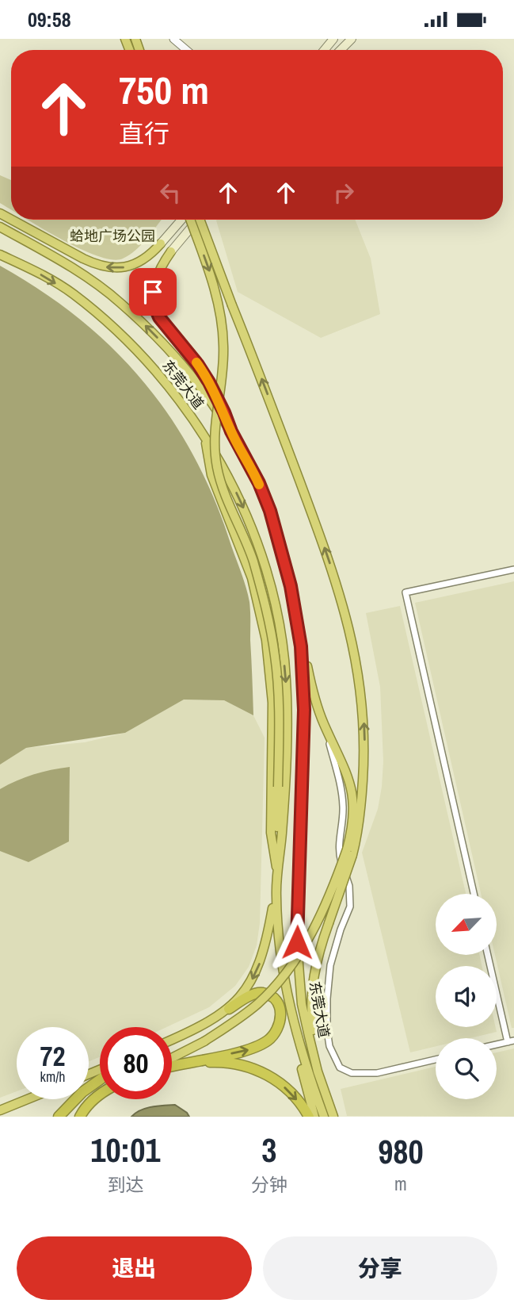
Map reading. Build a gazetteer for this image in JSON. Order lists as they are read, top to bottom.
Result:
{
  "streets": {
    "highway": ["东莞大道"]
  },
  "parks": ["蛤地广场公园"],
  "north": "bottom left",
  "page": {
    "status": "09:58",
    "turn": ["750 m", "直行"],
    "speed": "72 km/h",
    "limit": "80",
    "eta": [
      "10:01",
      "到达",
      "3",
      "分钟",
      "980",
      "m"
    ],
    "buttons": ["退出", "分享"]
  }
}
